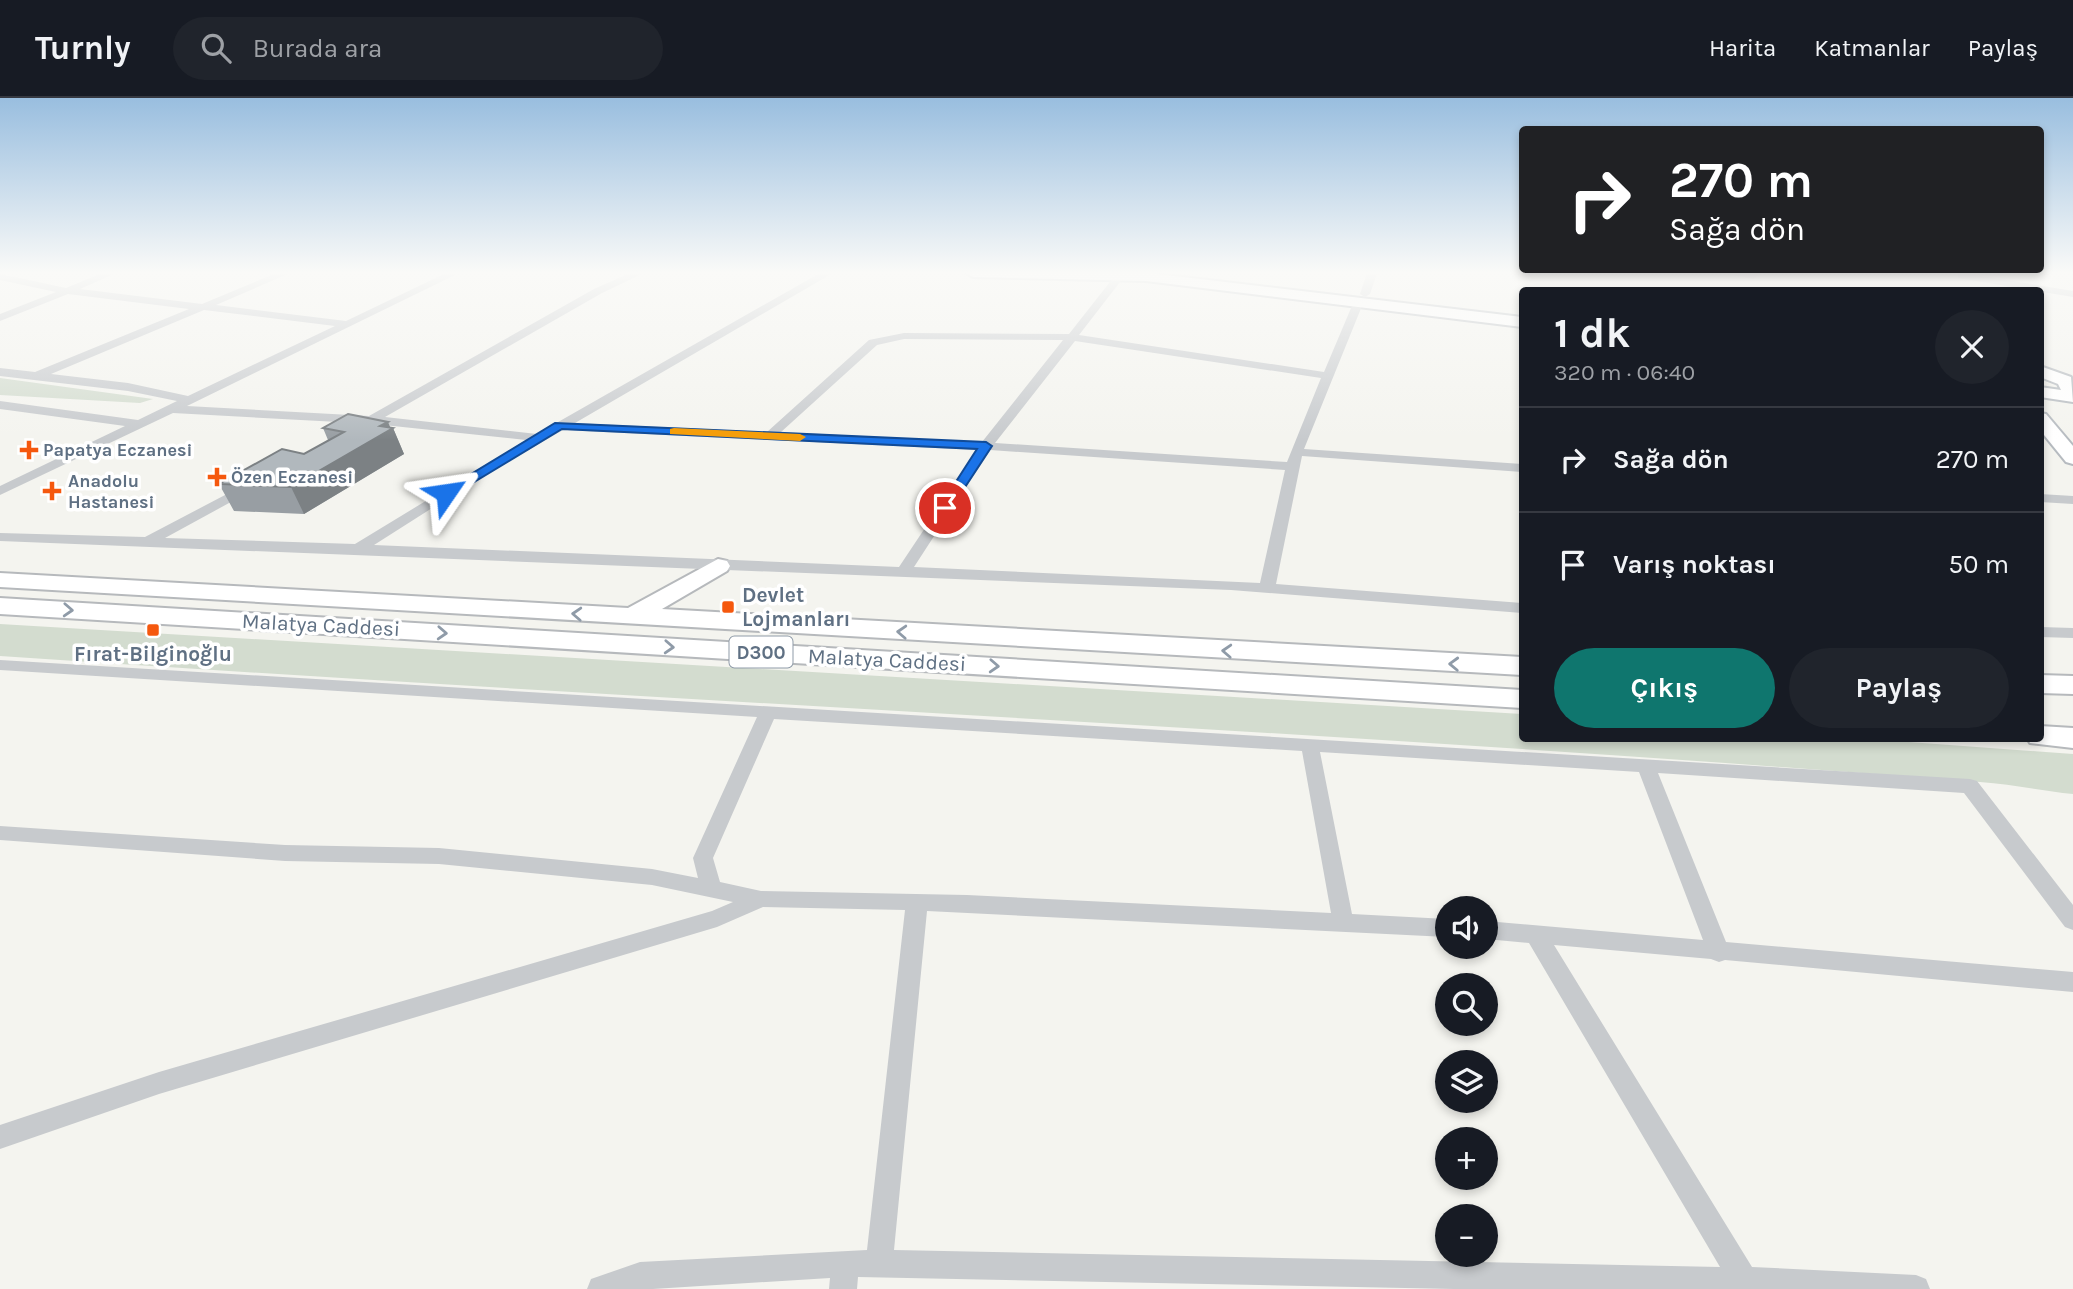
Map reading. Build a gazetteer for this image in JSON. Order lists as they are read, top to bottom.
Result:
{
  "streets": {
    "highway": ["Malatya Caddesi", "D300"]
  },
  "places": {
    "health": ["Papatya Eczanesi", "Özen Eczanesi", "Anadolu Hastanesi"],
    "transit": ["Devlet Lojmanları", "Fırat-Bilginoğlu"]
  },
  "page": {
    "header": "Turnly",
    "search": "Burada ara",
    "nav": ["Harita", "Katmanlar", "Paylaş"],
    "turn": ["270 m", "Sağa dön"],
    "heading": ["1 dk", "320 m · 06:40"],
    "list": [
      {
        "name": "Sağa dön",
        "value": "270 m"
      },
      {
        "name": "Varış noktası",
        "value": "50 m"
      }
    ],
    "buttons": ["Çıkış", "Paylaş"],
    "map_buttons": ["+", "−"]
  }
}
